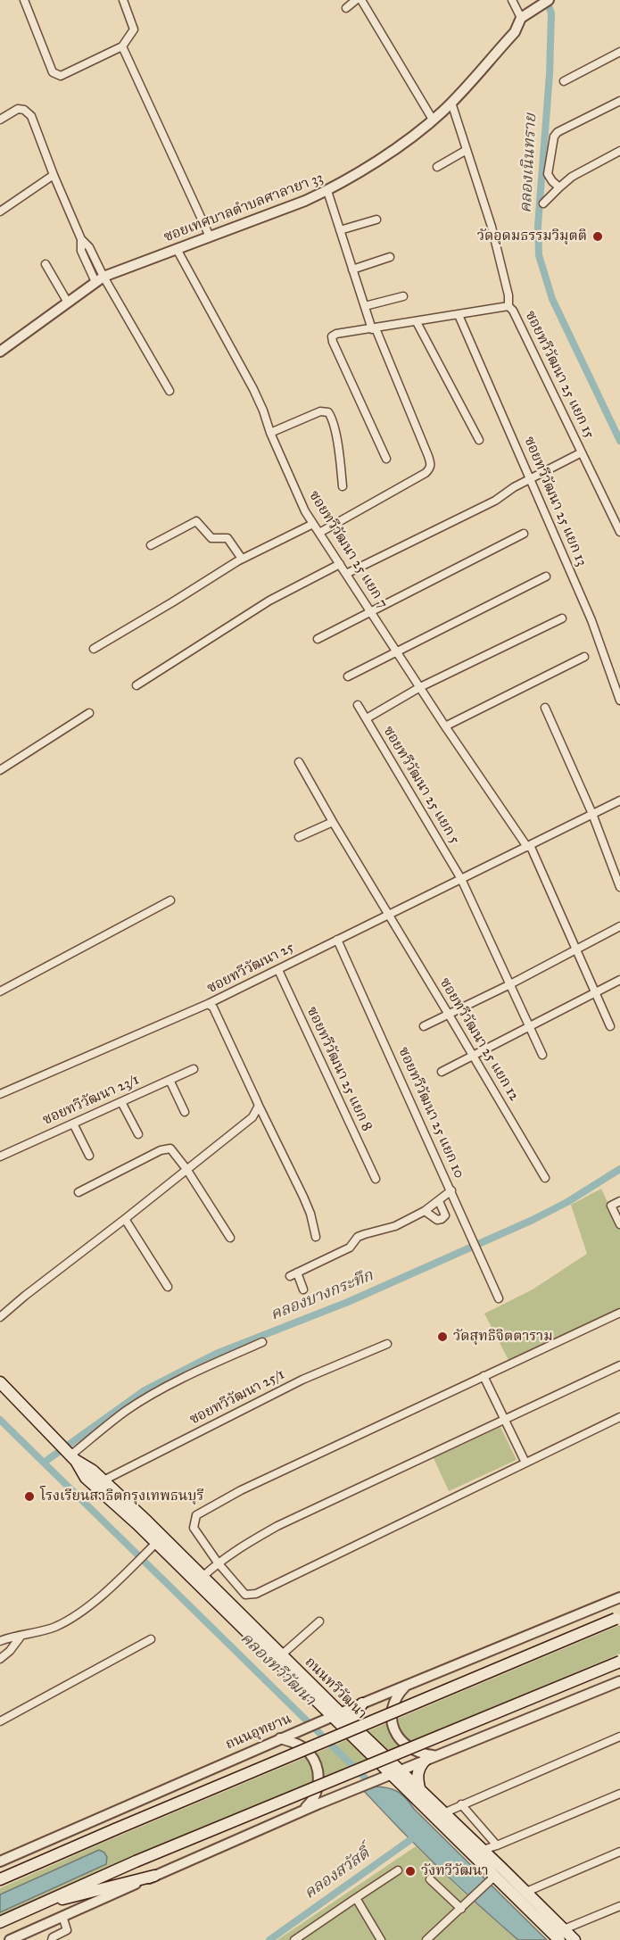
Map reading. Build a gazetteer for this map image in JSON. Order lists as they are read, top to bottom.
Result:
{
  "streets": {
    "main road": ["ถนนทวีวัฒนา"],
    "street": [
      "ซอยเทศบาลตำบลศาลายา 33",
      "ซอยทวีวัฒนา 25 แยก 15",
      "ซอยทวีวัฒนา 25 แยก 13",
      "ซอยทวีวัฒนา 25 แยก 7",
      "ซอยทวีวัฒนา 25 แยก 5",
      "ซอยทวีวัฒนา 25",
      "ซอยทวีวัฒนา 25 แยก 12",
      "ซอยทวีวัฒนา 25 แยก 8",
      "ซอยทวีวัฒนา 23/1",
      "ซอยทวีวัฒนา 25 แยก 10",
      "ซอยทวีวัฒนา 25/1",
      "ถนนอุทยาน"
    ]
  },
  "crossings": [
    ["ซอยเทศบาลตำบลศาลายา 33", "ซอยทวีวัฒนา 25 แยก 7"],
    ["ซอยทวีวัฒนา 25 แยก 15", "ซอยทวีวัฒนา 25 แยก 13"],
    ["ซอยทวีวัฒนา 25 แยก 7", "ซอยทวีวัฒนา 25"],
    ["ซอยทวีวัฒนา 25 แยก 5", "ซอยทวีวัฒนา 25"],
    ["ซอยทวีวัฒนา 25", "ซอยทวีวัฒนา 25 แยก 12"],
    ["ซอยทวีวัฒนา 25", "ซอยทวีวัฒนา 25 แยก 8"],
    ["ซอยทวีวัฒนา 25", "ซอยทวีวัฒนา 25 แยก 10"],
    ["ซอยทวีวัฒนา 25/1", "ถนนทวีวัฒนา"],
    ["ถนนทวีวัฒนา", "ถนนอุทยาน"]
  ],
  "water": [
    "คลองเนินทราย",
    "คลองบางกระทึก",
    "คลองทวีวัฒนา",
    "คลองสวัสดิ์"
  ],
  "places": [
    "วัดอุดมธรรมวิมุตติ",
    "วัดสุทธิจิตตาราม",
    "โรงเรียนสาธิตกรุงเทพธนบุรี",
    "วังทวีวัฒนา"
  ]
}
